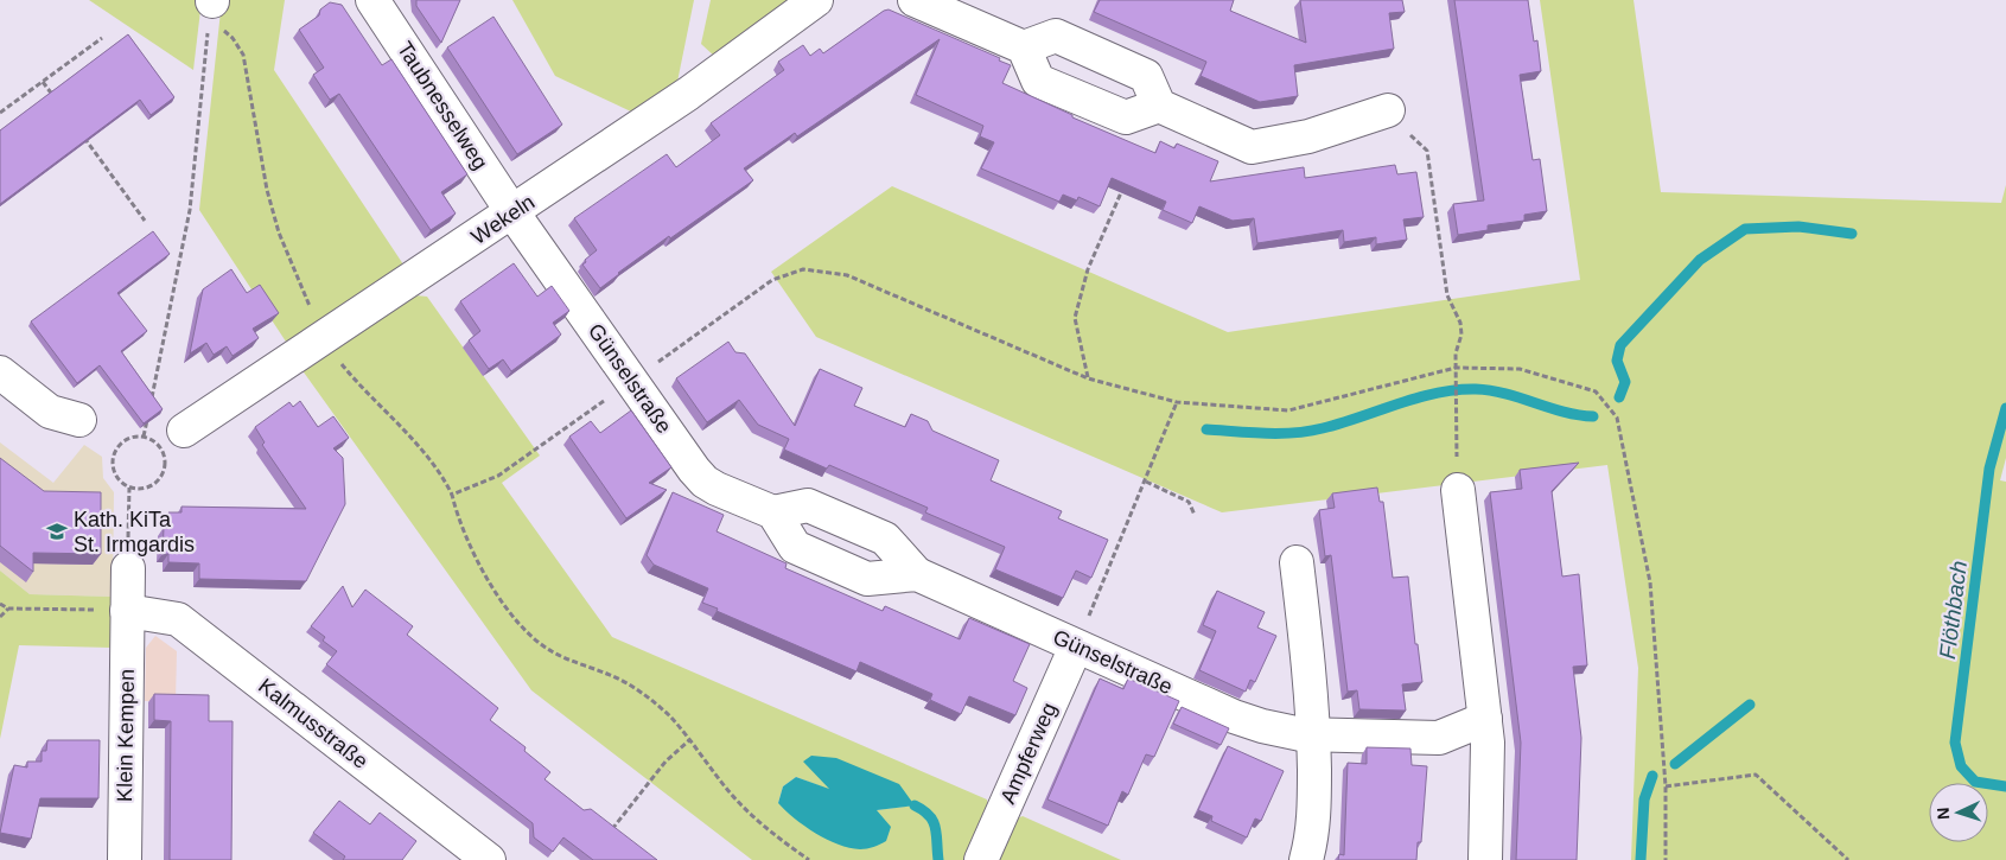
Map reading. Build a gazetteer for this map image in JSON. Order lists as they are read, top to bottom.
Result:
{
  "streets": {
    "street": [
      "Taubnesselweg",
      "Wekeln",
      "Günselstraße",
      "Kalmusstraße",
      "Klein Kempen",
      "Ampferweg"
    ]
  },
  "crossings": [
    ["Taubnesselweg", "Wekeln"],
    ["Taubnesselweg", "Günselstraße"],
    ["Wekeln", "Günselstraße"],
    ["Günselstraße", "Ampferweg"],
    ["Kalmusstraße", "Klein Kempen"]
  ],
  "water": ["Flöthbach"],
  "places": {
    "school or university": ["Kath. KiTa St. Irmgardis"]
  },
  "north": "left"
}
